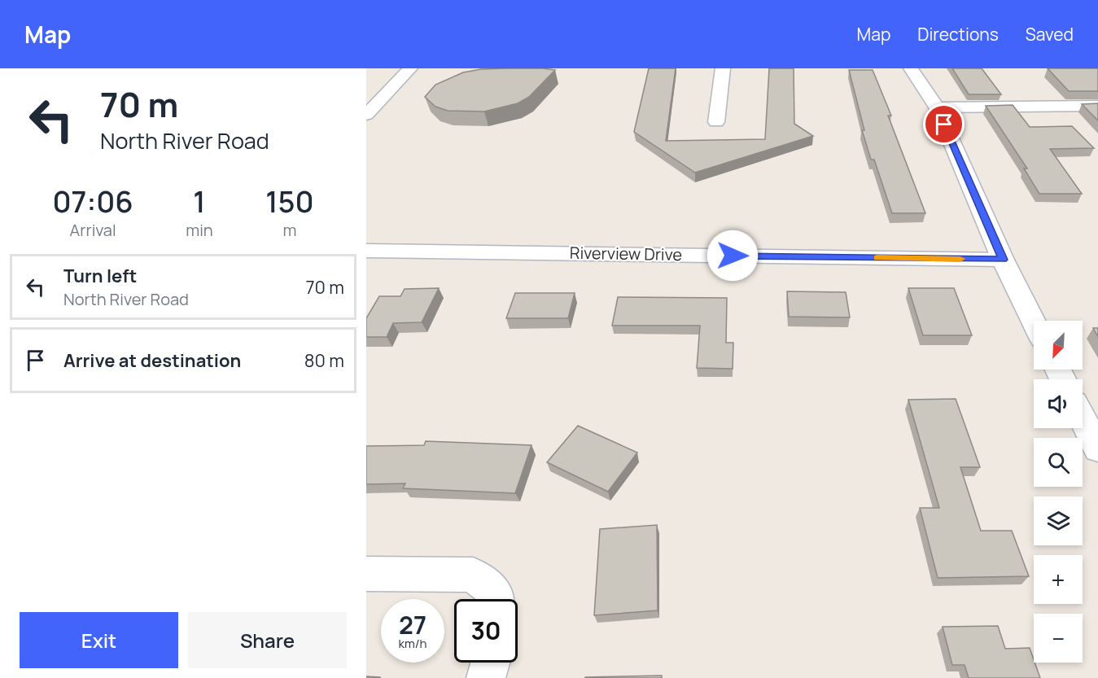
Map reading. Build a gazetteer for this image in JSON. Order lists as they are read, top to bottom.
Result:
{
  "streets": {
    "street": ["Riverview Drive"]
  },
  "north": "bottom left",
  "page": {
    "header": "Map",
    "nav": ["Map", "Directions", "Saved"],
    "turn": ["70 m", "North River Road"],
    "eta": [
      "07:06",
      "Arrival",
      "1",
      "min",
      "150",
      "m"
    ],
    "list": [
      {
        "name": "Turn left",
        "note": "North River Road",
        "value": "70 m"
      },
      {
        "name": "Arrive at destination",
        "value": "80 m"
      }
    ],
    "map_buttons": ["+", "−"],
    "speed": "27 km/h",
    "limit": "30",
    "buttons": ["Exit", "Share"]
  }
}
